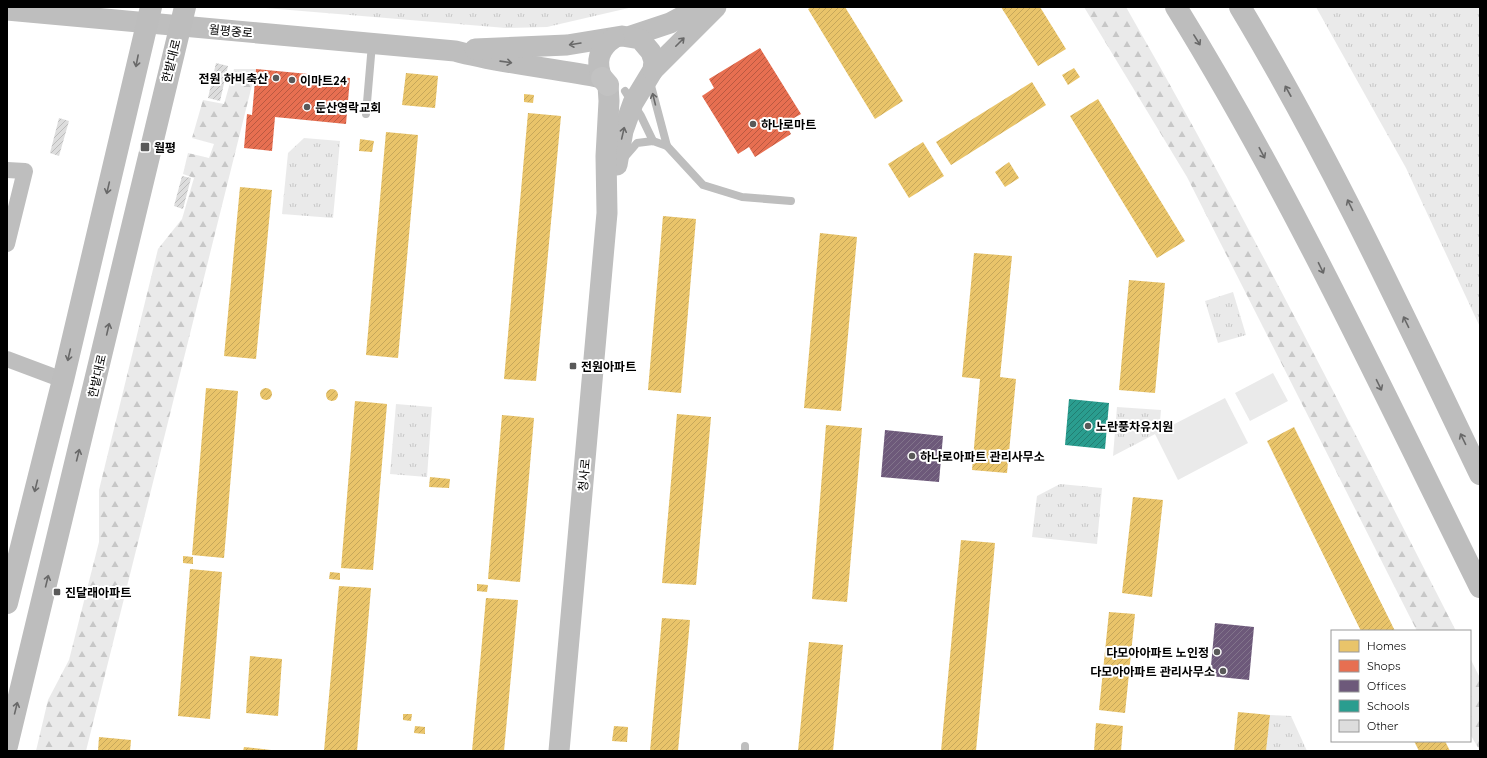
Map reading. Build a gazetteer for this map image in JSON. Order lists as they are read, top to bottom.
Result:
{
  "streets": {
    "main road": ["한밭대로"],
    "street": ["월평중로", "청사로"]
  },
  "crossings": [
    ["월평중로", "한밭대로"]
  ],
  "places": {
    "other": [
      "전원 하비축산",
      "이마트24",
      "둔산영락교회",
      "하나로마트",
      "노란풍차유치원",
      "하나로아파트 관리사무소",
      "다모아아파트 노인정",
      "다모아아파트 관리사무소"
    ],
    "transit": ["월평", "전원아파트", "진달래아파트"]
  },
  "legend": [
    "Homes",
    "Shops",
    "Offices",
    "Schools",
    "Other"
  ]
}
